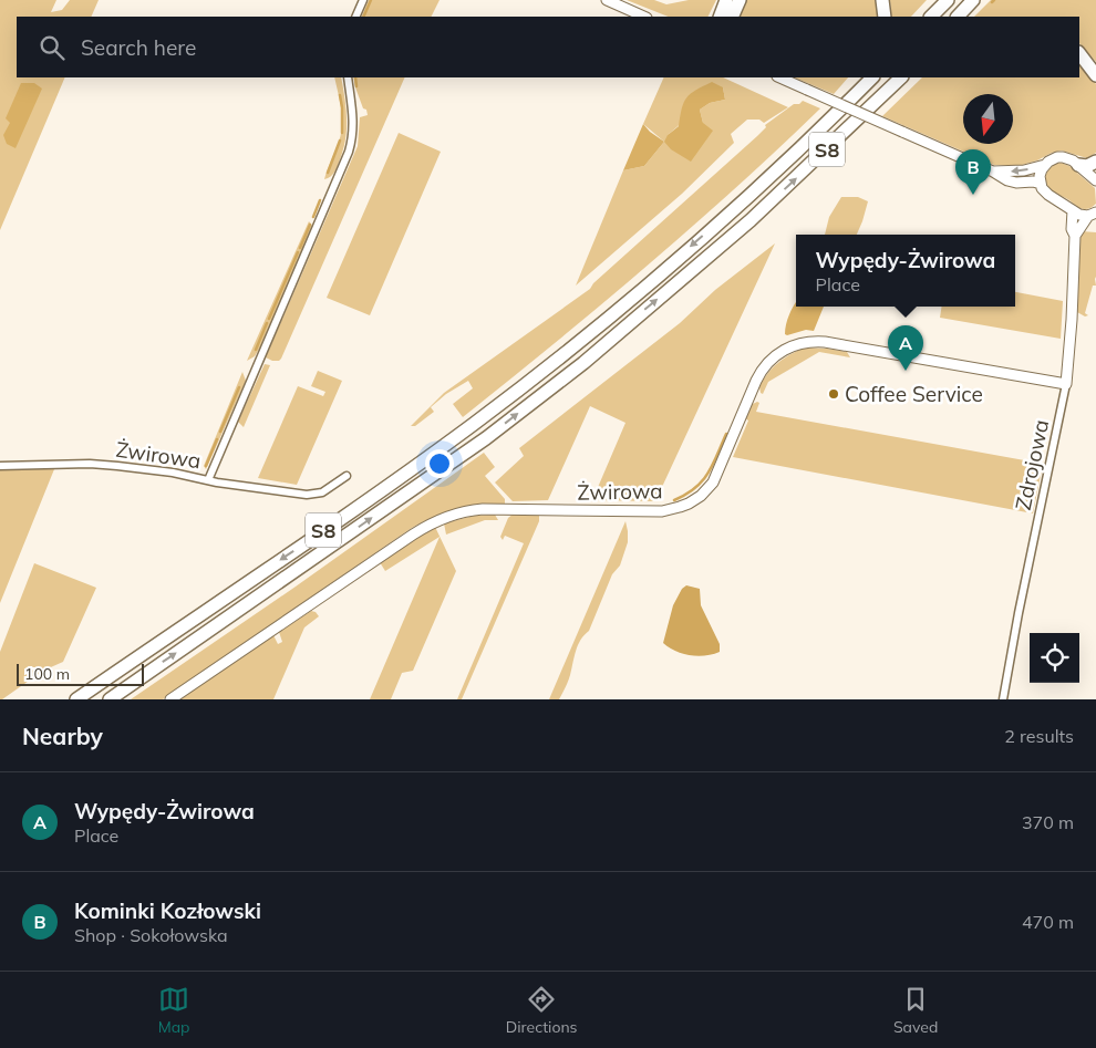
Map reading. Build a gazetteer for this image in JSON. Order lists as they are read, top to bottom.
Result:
{
  "streets": {
    "highway": ["S8"],
    "street": ["Żwirowa", "Zdrojowa"]
  },
  "crossings": [
    ["Żwirowa", "Zdrojowa"]
  ],
  "places": ["Coffee Service"],
  "scale_bar": "100 m",
  "north": "bottom",
  "page": {
    "search": "Search here",
    "pins": ["B", "A"],
    "popup": ["Wypędy-Żwirowa", "Place"],
    "scale": "100 m",
    "heading": ["Nearby", "2 results"],
    "list": [
      {
        "mark": "A",
        "name": "Wypędy-Żwirowa",
        "note": "Place",
        "value": "370 m"
      },
      {
        "mark": "B",
        "name": "Kominki Kozłowski",
        "note": "Shop · Sokołowska",
        "value": "470 m"
      }
    ],
    "nav": ["Map", "Directions", "Saved"]
  }
}
